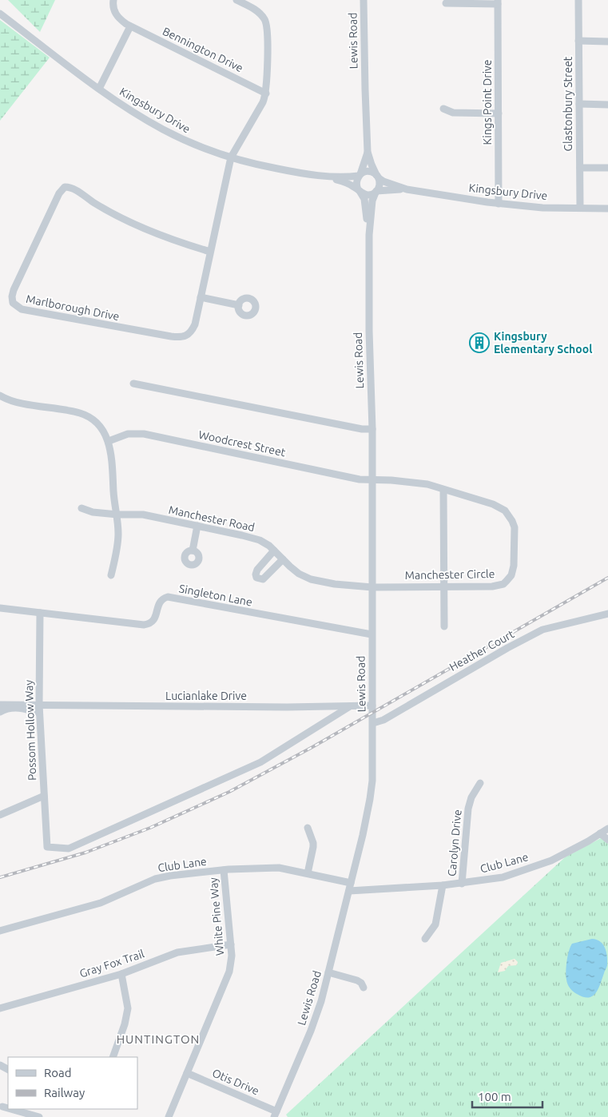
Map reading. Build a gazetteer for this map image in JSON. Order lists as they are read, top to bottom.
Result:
{
  "streets": {
    "street": [
      "Lewis Road",
      "Bennington Drive",
      "Kings Point Drive",
      "Glastonbury Street",
      "Kingsbury Drive",
      "Marlborough Drive",
      "Woodcrest Street",
      "Manchester Road",
      "Manchester Circle",
      "Singleton Lane",
      "Heather Court",
      "Lucianlake Drive",
      "Possom Hollow Way",
      "Carolyn Drive",
      "Club Lane",
      "White Pine Way",
      "Gray Fox Trail",
      "Otis Drive"
    ]
  },
  "crossings": [
    ["Lewis Road", "Kingsbury Drive"],
    ["Lewis Road", "Woodcrest Street"],
    ["Lewis Road", "Manchester Road"],
    ["Lewis Road", "Manchester Circle"],
    ["Lewis Road", "Singleton Lane"],
    ["Lewis Road", "Heather Court"],
    ["Lewis Road", "Lucianlake Drive"],
    ["Lewis Road", "Club Lane"],
    ["Lewis Road", "Otis Drive"],
    ["Bennington Drive", "Marlborough Drive"],
    ["Kings Point Drive", "Kingsbury Drive"],
    ["Glastonbury Street", "Kingsbury Drive"],
    ["Kingsbury Drive", "Marlborough Drive"],
    ["Woodcrest Street", "Manchester Circle"],
    ["Manchester Road", "Manchester Circle"],
    ["Singleton Lane", "Possom Hollow Way"],
    ["Lucianlake Drive", "Possom Hollow Way"],
    ["Carolyn Drive", "Club Lane"],
    ["Club Lane", "White Pine Way"],
    ["White Pine Way", "Gray Fox Trail"],
    ["White Pine Way", "Otis Drive"]
  ],
  "districts": ["HUNTINGTON"],
  "places": {
    "building": ["Kingsbury Elementary School"]
  },
  "legend": ["Road", "Railway"],
  "scale_bar": "100 m"
}
